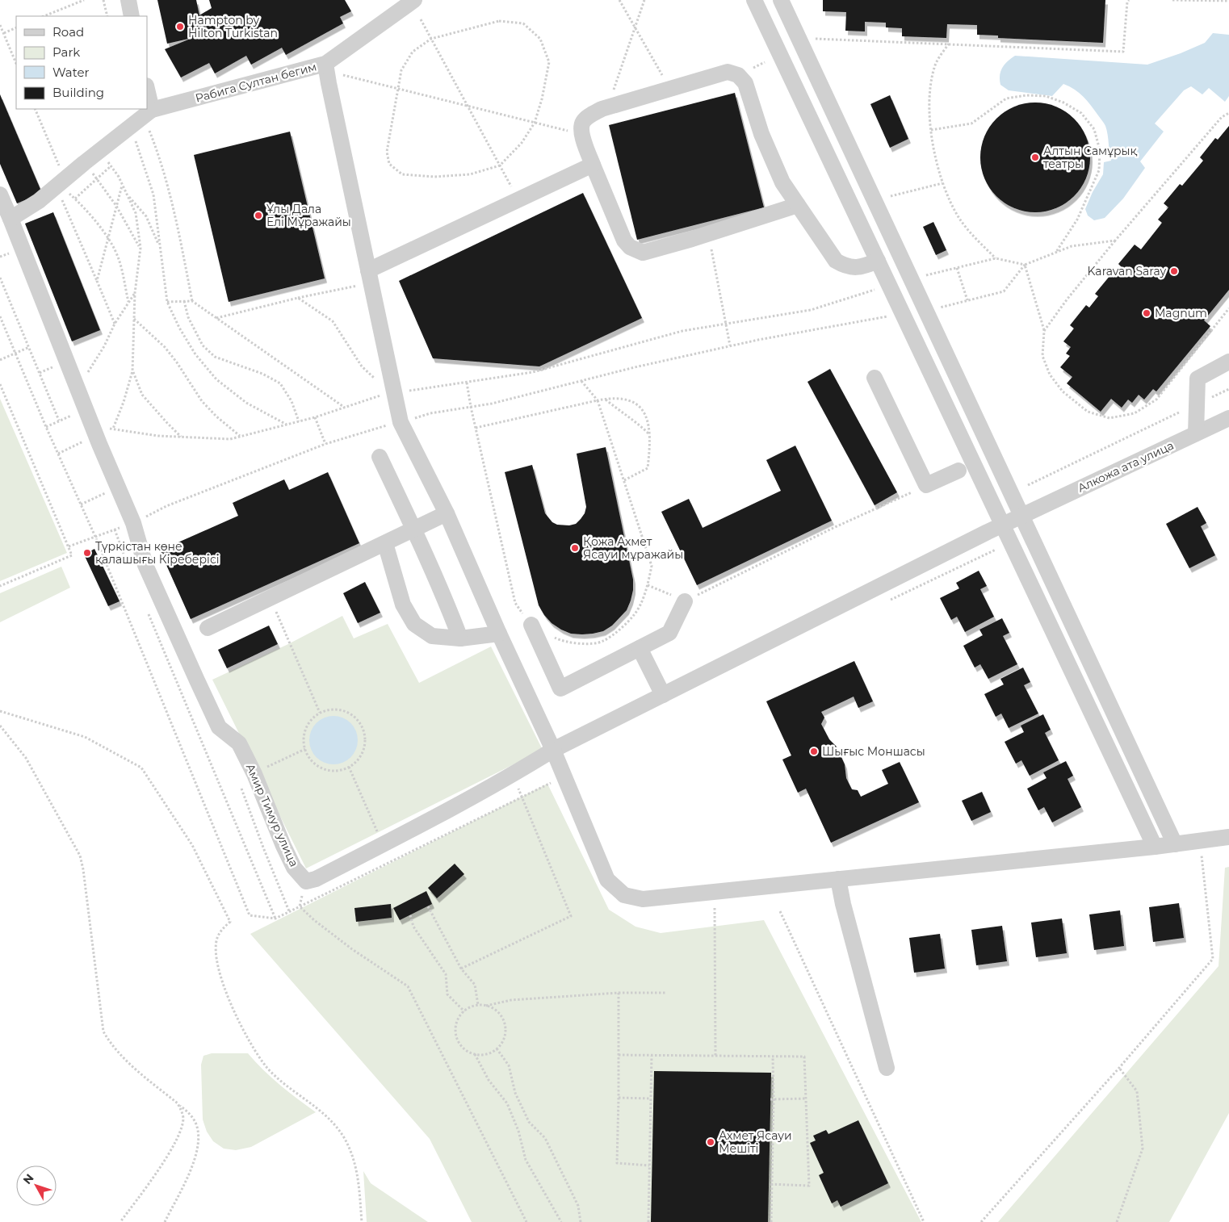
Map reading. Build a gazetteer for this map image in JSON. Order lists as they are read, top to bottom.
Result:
{
  "streets": {
    "street": ["Рабига Султан бегим", "Алкожа ата улица", "Амир Тимур улица"]
  },
  "places": [
    "Hampton by Hilton Turkistan",
    "Алтын Самұрық театры",
    "Ұлы Дала Елі Мұражайы",
    "Karavan Saray",
    "Magnum",
    "Қожа Ахмет Ясауи мұражайы",
    "Түркістан көне қалашығы Кіреберісі",
    "Шығыс Моншасы",
    "Ахмет Ясауи Мешіті"
  ],
  "legend": [
    "Road",
    "Park",
    "Water",
    "Building"
  ],
  "north": "top left"
}
